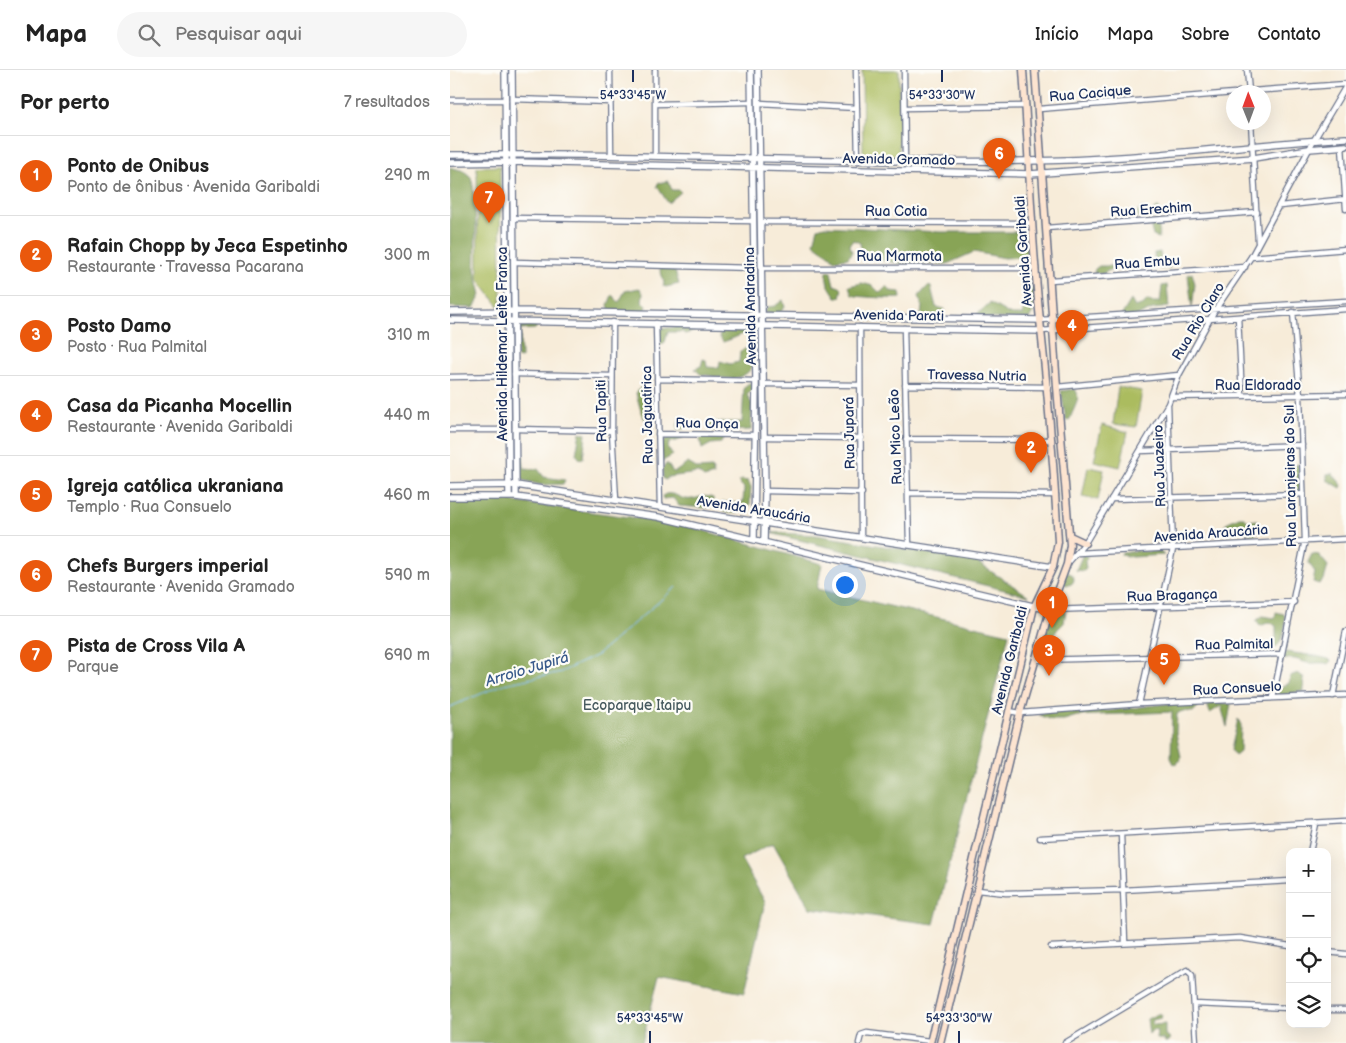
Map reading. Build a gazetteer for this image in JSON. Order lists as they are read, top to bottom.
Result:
{
  "streets": {
    "main road": ["Avenida Garibaldi"],
    "street": [
      "Rua Cacique",
      "Avenida Gramado",
      "Rua Erechim",
      "Rua Cotia",
      "Rua Marmota",
      "Rua Embu",
      "Avenida Andradina",
      "Avenida Parati",
      "Rua Rio Claro",
      "Avenida Hildemar Leite Franca",
      "Travessa Nutria",
      "Rua Eldorado",
      "Rua Tapiti",
      "Rua Jaguatirica",
      "Rua Onça",
      "Rua Jupará",
      "Rua Mico Leão",
      "Rua Juazeiro",
      "Rua Laranjeiras do Sul",
      "Avenida Araucária",
      "Rua Bragança",
      "Rua Palmital",
      "Rua Consuelo"
    ]
  },
  "crossings": [
    ["Rua Cacique", "Avenida Garibaldi"],
    ["Avenida Gramado", "Avenida Garibaldi"],
    ["Avenida Gramado", "Avenida Andradina"],
    ["Avenida Gramado", "Rua Rio Claro"],
    ["Avenida Gramado", "Avenida Hildemar Leite Franca"],
    ["Rua Erechim", "Avenida Garibaldi"],
    ["Rua Cotia", "Avenida Garibaldi"],
    ["Rua Cotia", "Avenida Andradina"],
    ["Avenida Garibaldi", "Rua Marmota"],
    ["Avenida Garibaldi", "Rua Embu"],
    ["Avenida Garibaldi", "Avenida Parati"],
    ["Avenida Garibaldi", "Rua Rio Claro"],
    ["Avenida Garibaldi", "Travessa Nutria"],
    ["Avenida Garibaldi", "Avenida Araucária"],
    ["Avenida Garibaldi", "Rua Bragança"],
    ["Avenida Garibaldi", "Rua Palmital"],
    ["Avenida Garibaldi", "Rua Consuelo"],
    ["Rua Marmota", "Avenida Andradina"],
    ["Rua Embu", "Rua Rio Claro"],
    ["Avenida Andradina", "Avenida Parati"],
    ["Avenida Andradina", "Rua Onça"],
    ["Avenida Andradina", "Avenida Araucária"],
    ["Avenida Parati", "Rua Rio Claro"],
    ["Avenida Parati", "Avenida Hildemar Leite Franca"],
    ["Avenida Parati", "Rua Tapiti"],
    ["Avenida Parati", "Rua Jaguatirica"],
    ["Avenida Parati", "Rua Jupará"],
    ["Avenida Parati", "Rua Mico Leão"],
    ["Avenida Parati", "Rua Laranjeiras do Sul"],
    ["Rua Rio Claro", "Rua Eldorado"],
    ["Rua Rio Claro", "Rua Juazeiro"],
    ["Rua Rio Claro", "Avenida Araucária"],
    ["Avenida Hildemar Leite Franca", "Avenida Araucária"],
    ["Travessa Nutria", "Rua Mico Leão"],
    ["Rua Eldorado", "Rua Laranjeiras do Sul"],
    ["Rua Tapiti", "Avenida Araucária"],
    ["Rua Jaguatirica", "Rua Onça"],
    ["Rua Jaguatirica", "Avenida Araucária"],
    ["Rua Jupará", "Avenida Araucária"],
    ["Rua Mico Leão", "Avenida Araucária"],
    ["Rua Juazeiro", "Avenida Araucária"],
    ["Rua Juazeiro", "Rua Bragança"],
    ["Rua Juazeiro", "Rua Palmital"],
    ["Rua Juazeiro", "Rua Consuelo"],
    ["Rua Laranjeiras do Sul", "Avenida Araucária"],
    ["Rua Laranjeiras do Sul", "Rua Bragança"],
    ["Rua Laranjeiras do Sul", "Rua Palmital"],
    ["Rua Laranjeiras do Sul", "Rua Consuelo"],
    ["Avenida Araucária", "Rua Bragança"]
  ],
  "water": ["Arroio Jupirá"],
  "parks": ["Ecoparque Itaipu"],
  "north": "top",
  "page": {
    "header": "Mapa",
    "search": "Pesquisar aqui",
    "nav": [
      "Início",
      "Mapa",
      "Sobre",
      "Contato"
    ],
    "heading": ["Por perto", "7 resultados"],
    "list": [
      {
        "mark": "1",
        "name": "Ponto de Onibus",
        "note": "Ponto de ônibus · Avenida Garibaldi",
        "value": "290 m"
      },
      {
        "mark": "2",
        "name": "Rafain Chopp by Jeca Espetinho",
        "note": "Restaurante · Travessa Pacarana",
        "value": "300 m"
      },
      {
        "mark": "3",
        "name": "Posto Damo",
        "note": "Posto · Rua Palmital",
        "value": "310 m"
      },
      {
        "mark": "4",
        "name": "Casa da Picanha Mocellin",
        "note": "Restaurante · Avenida Garibaldi",
        "value": "440 m"
      },
      {
        "mark": "5",
        "name": "Igreja católica ukraniana",
        "note": "Templo · Rua Consuelo",
        "value": "460 m"
      },
      {
        "mark": "6",
        "name": "Chefs Burgers imperial",
        "note": "Restaurante · Avenida Gramado",
        "value": "590 m"
      },
      {
        "mark": "7",
        "name": "Pista de Cross Vila A",
        "note": "Parque",
        "value": "690 m"
      }
    ],
    "pins": [
      "6",
      "7",
      "4",
      "2",
      "1",
      "3",
      "5"
    ],
    "map_buttons": ["+", "−"]
  },
  "coordinates": ["54°33'45\"W", "54°33'30\"W"]
}
